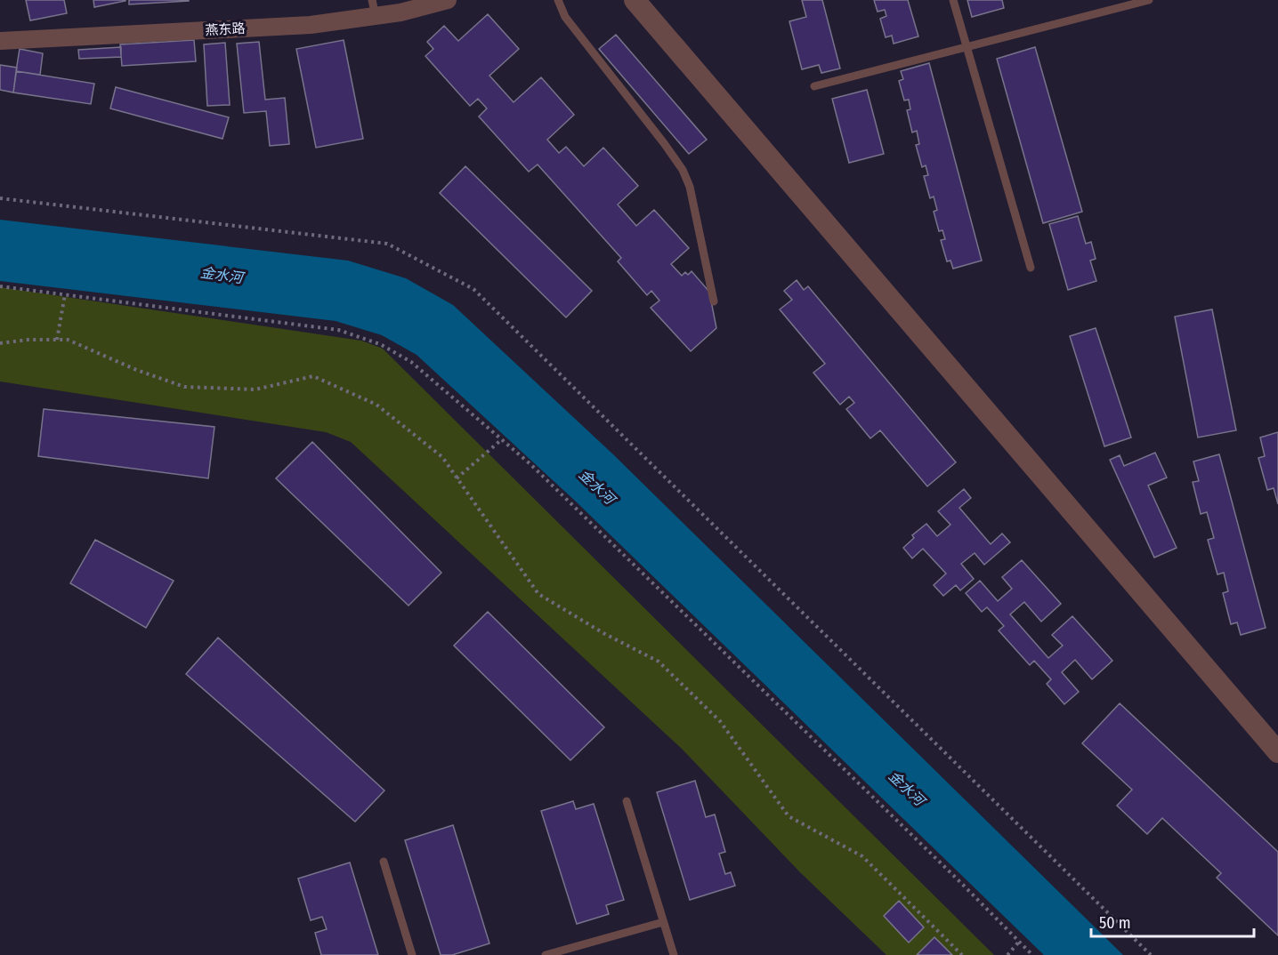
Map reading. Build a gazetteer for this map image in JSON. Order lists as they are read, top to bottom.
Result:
{
  "streets": {
    "street": ["燕东路"]
  },
  "water": ["金水河"],
  "scale_bar": "50 m"
}
